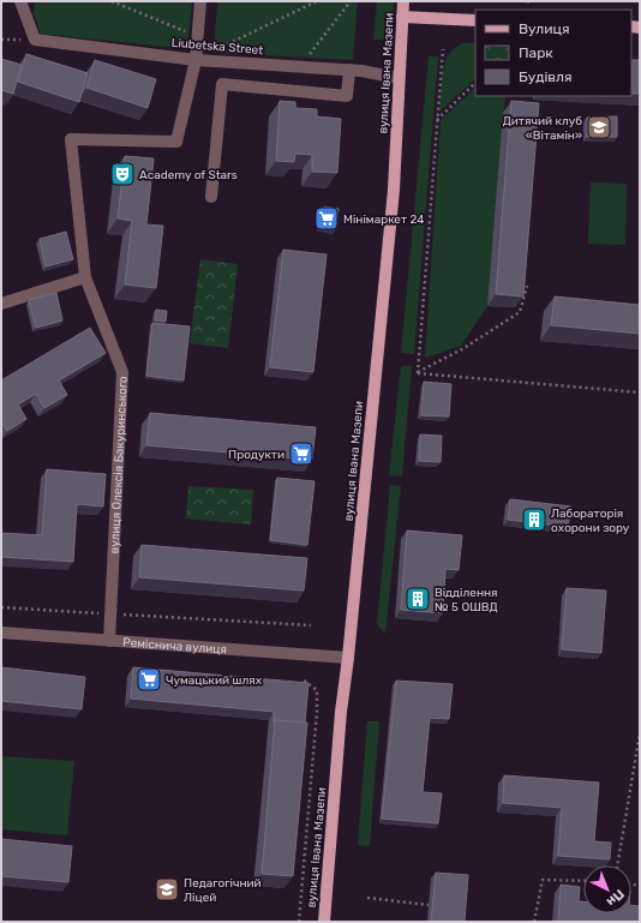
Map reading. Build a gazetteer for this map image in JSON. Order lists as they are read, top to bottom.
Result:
{
  "streets": {
    "main road": ["вулиця Івана Мазепи"],
    "street": ["Liubetska Street", "вулиця Олексія Бакуринського", "Реміснича вулиця"]
  },
  "crossings": [
    ["Liubetska Street", "вулиця Івана Мазепи"],
    ["Liubetska Street", "вулиця Олексія Бакуринського"],
    ["вулиця Івана Мазепи", "Реміснича вулиця"],
    ["вулиця Олексія Бакуринського", "Реміснича вулиця"]
  ],
  "places": {
    "school or university": ["Дитячий клуб «Вітамін»", "Педагогічний Ліцей"],
    "theatre": ["Academy of Stars"],
    "supermarket": ["Мінімаркет 24", "Продукти", "Чумацький шлях"],
    "building": ["Лабораторія охорони зору", "Відділення № 5 ОШВД"]
  },
  "legend": ["Вулиця", "Парк", "Будівля"],
  "north": "bottom right"
}
